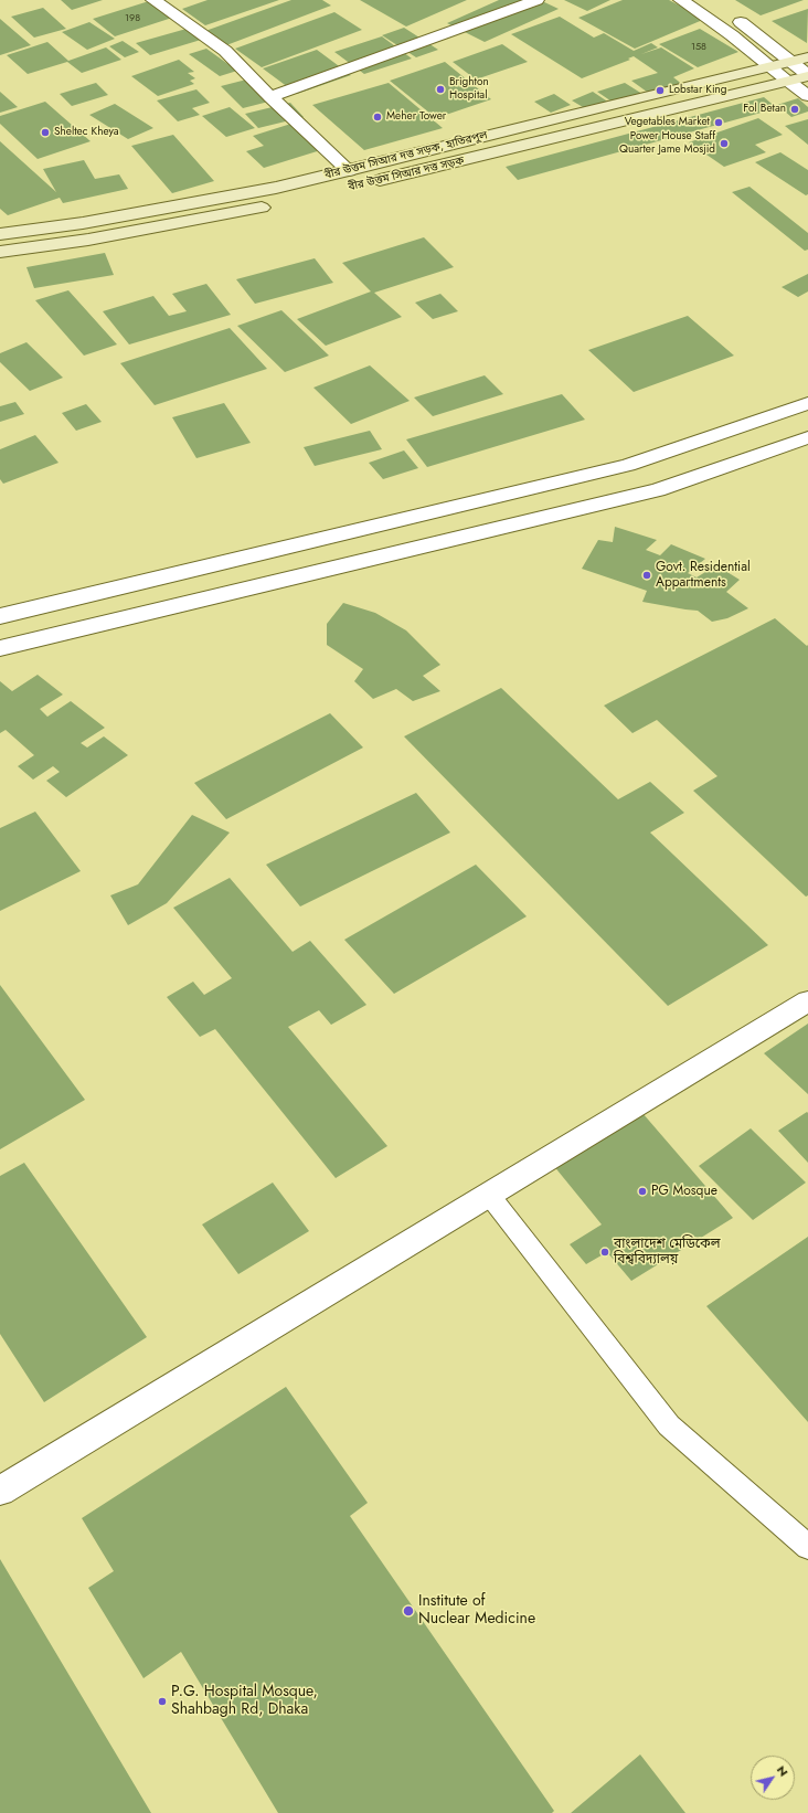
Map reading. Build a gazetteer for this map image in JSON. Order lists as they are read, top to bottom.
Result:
{
  "streets": {
    "main road": ["বীর উত্তম সিআর দত্ত সড়ক, হাতিরপুল", "বীর উত্তম সিআর দত্ত সড়ক"]
  },
  "places": [
    "Brighton Hospital",
    "Lobstar King",
    "Fol Betan",
    "Meher Tower",
    "Vegetables Market",
    "Sheltec Kheya",
    "Power House Staff Quarter Jame Mosjid",
    "Govt. Residential Appartments",
    "PG Mosque",
    "বাংলাদেশ মেডিকেল বিশ্ববিদ্যালয়",
    "Institute of Nuclear Medicine",
    "P.G. Hospital Mosque, Shahbagh Rd, Dhaka"
  ],
  "house_numbers": ["198", "158"],
  "north": "top right"
}
